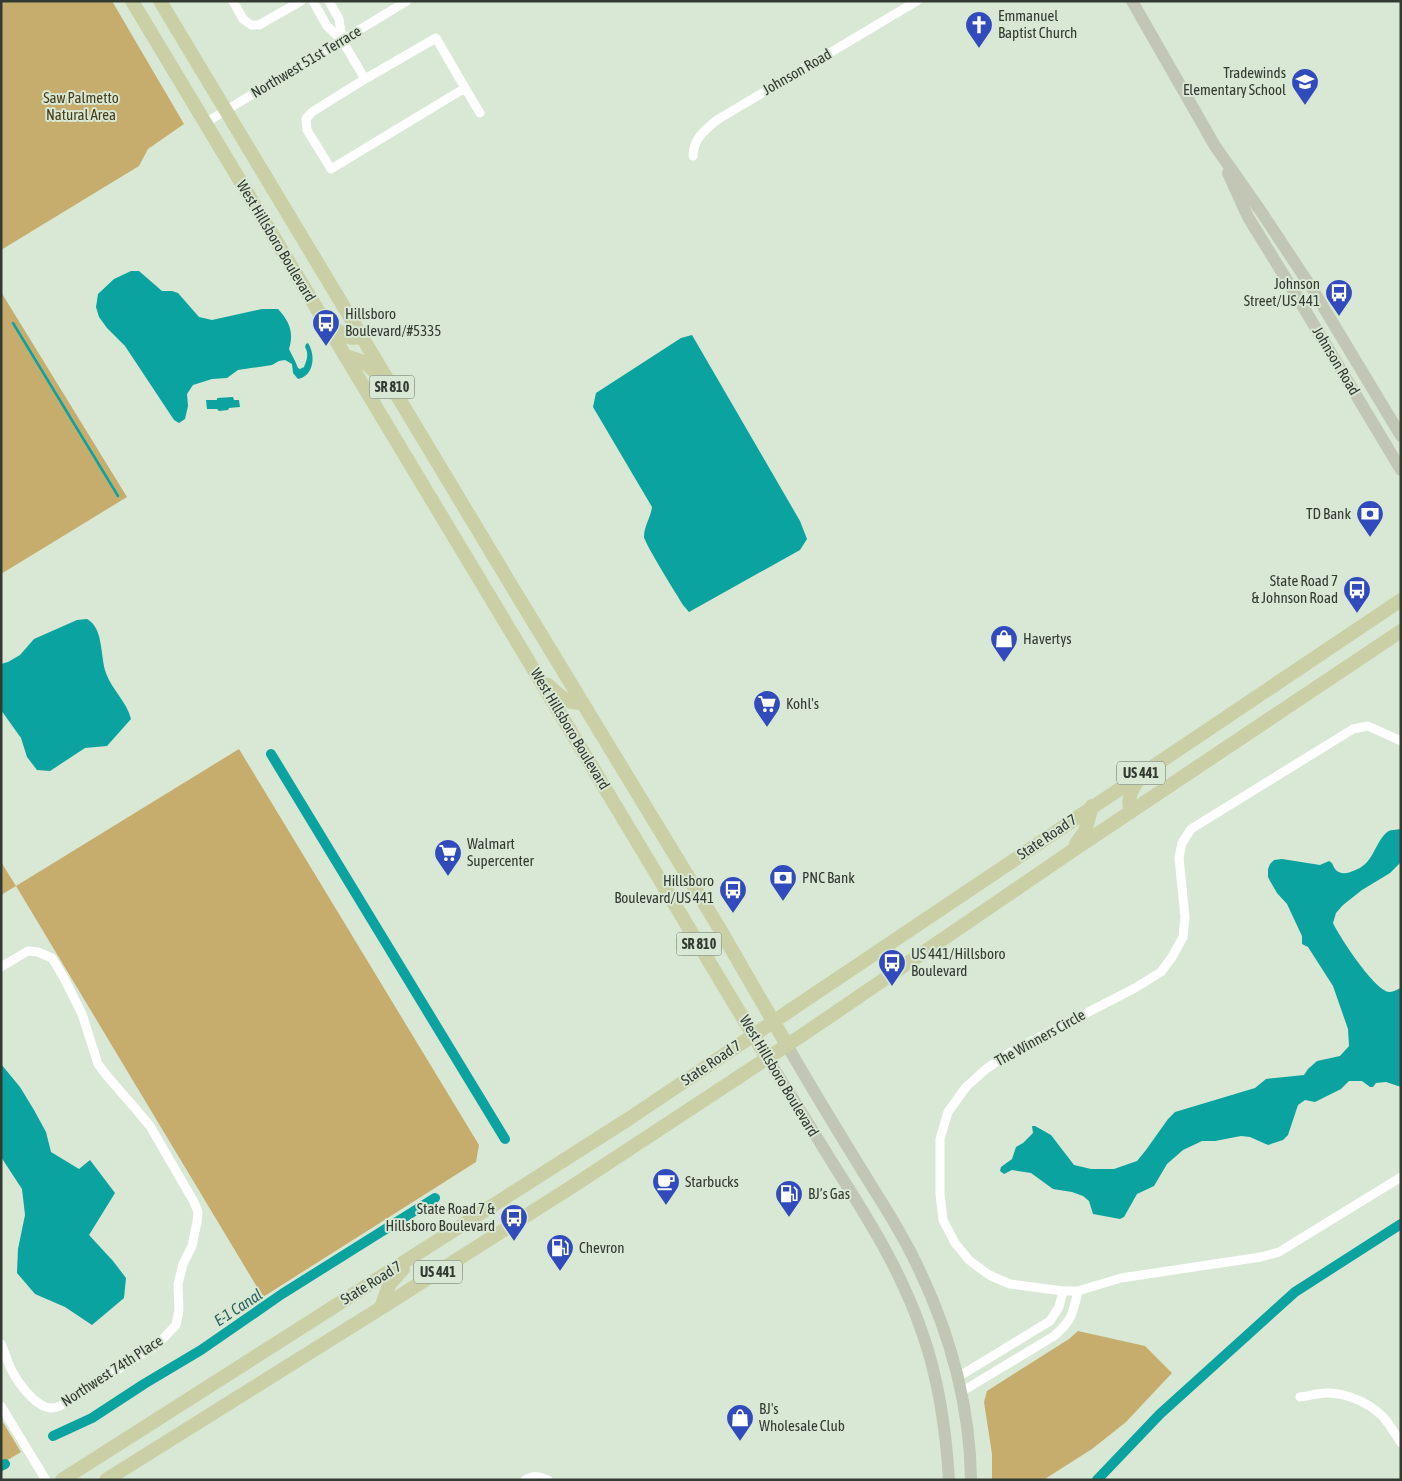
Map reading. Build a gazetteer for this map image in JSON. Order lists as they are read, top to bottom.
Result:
{
  "streets": {
    "main road": [
      "West Hillsboro Boulevard",
      "SR 810",
      "US 441",
      "State Road 7"
    ],
    "street": [
      "Northwest 51st Terrace",
      "Johnson Road",
      "The Winners Circle",
      "Northwest 74th Place"
    ]
  },
  "crossings": [
    ["Northwest 51st Terrace", "West Hillsboro Boulevard"],
    ["West Hillsboro Boulevard", "State Road 7"]
  ],
  "water": ["E-1 Canal"],
  "parks": ["Saw Palmetto Natural Area"],
  "places": {
    "church": ["Emmanuel Baptist Church"],
    "school or university": ["Tradewinds Elementary School"],
    "bus stop": [
      "Johnson Street/US 441",
      "Hillsboro Boulevard/#5335",
      "State Road 7 & Johnson Road",
      "Hillsboro Boulevard/US 441",
      "US 441/Hillsboro Boulevard",
      "State Road 7 & Hillsboro Boulevard"
    ],
    "bank": ["TD Bank", "PNC Bank"],
    "shop": ["Havertys", "BJ's Wholesale Club"],
    "supermarket": ["Kohl's", "Walmart Supercenter"],
    "cafe": ["Starbucks"],
    "fuel station": ["BJ’s Gas", "Chevron"]
  }
}
